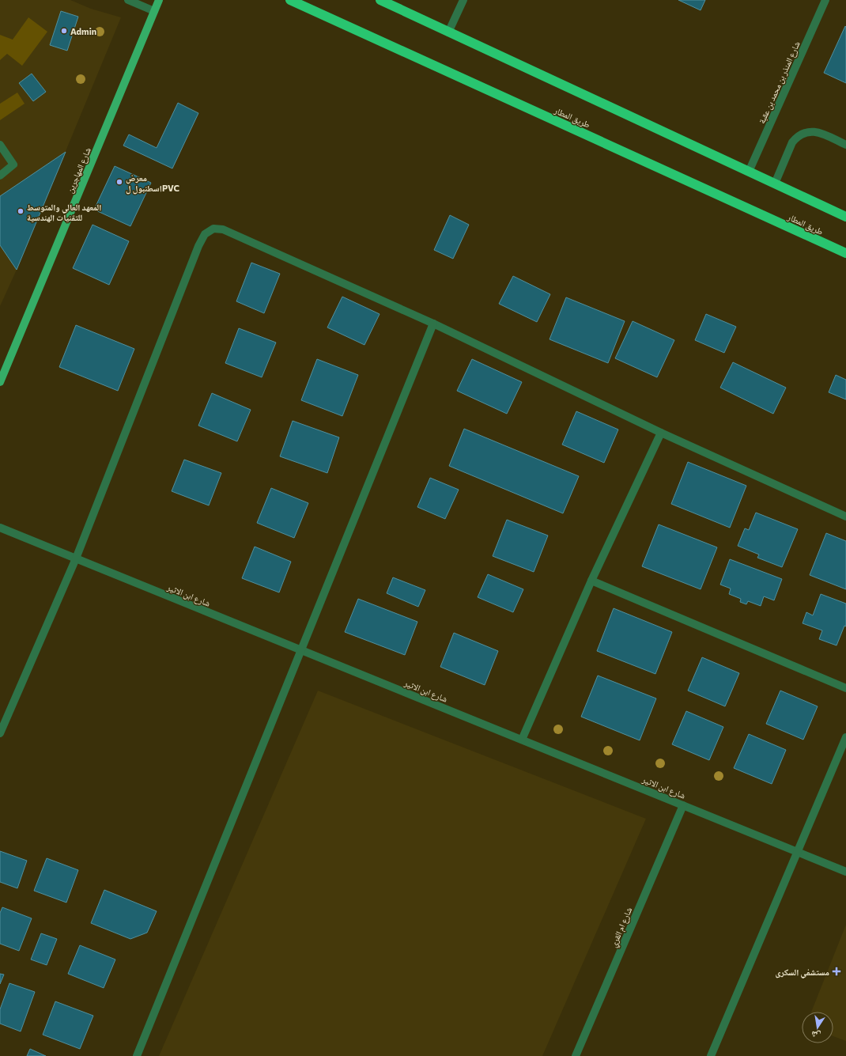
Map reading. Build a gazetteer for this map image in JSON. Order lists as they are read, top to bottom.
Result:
{
  "streets": {
    "highway": ["طريق المطار"],
    "main road": ["شارع المهاجرين"],
    "street": ["شارع المنذر بن محمد بن عقبة", "شارع ابن الاثير", "شارع ام القري"]
  },
  "crossings": [
    ["شارع ابن الاثير", "شارع ام القري"]
  ],
  "places": {
    "other": ["Admin", "معرض اسطنبول لPVC", "المعهد العالي والمتوسط للتقنيات الهندسية"],
    "health": ["مستشفي السكرى"]
  },
  "north": "bottom"
}
